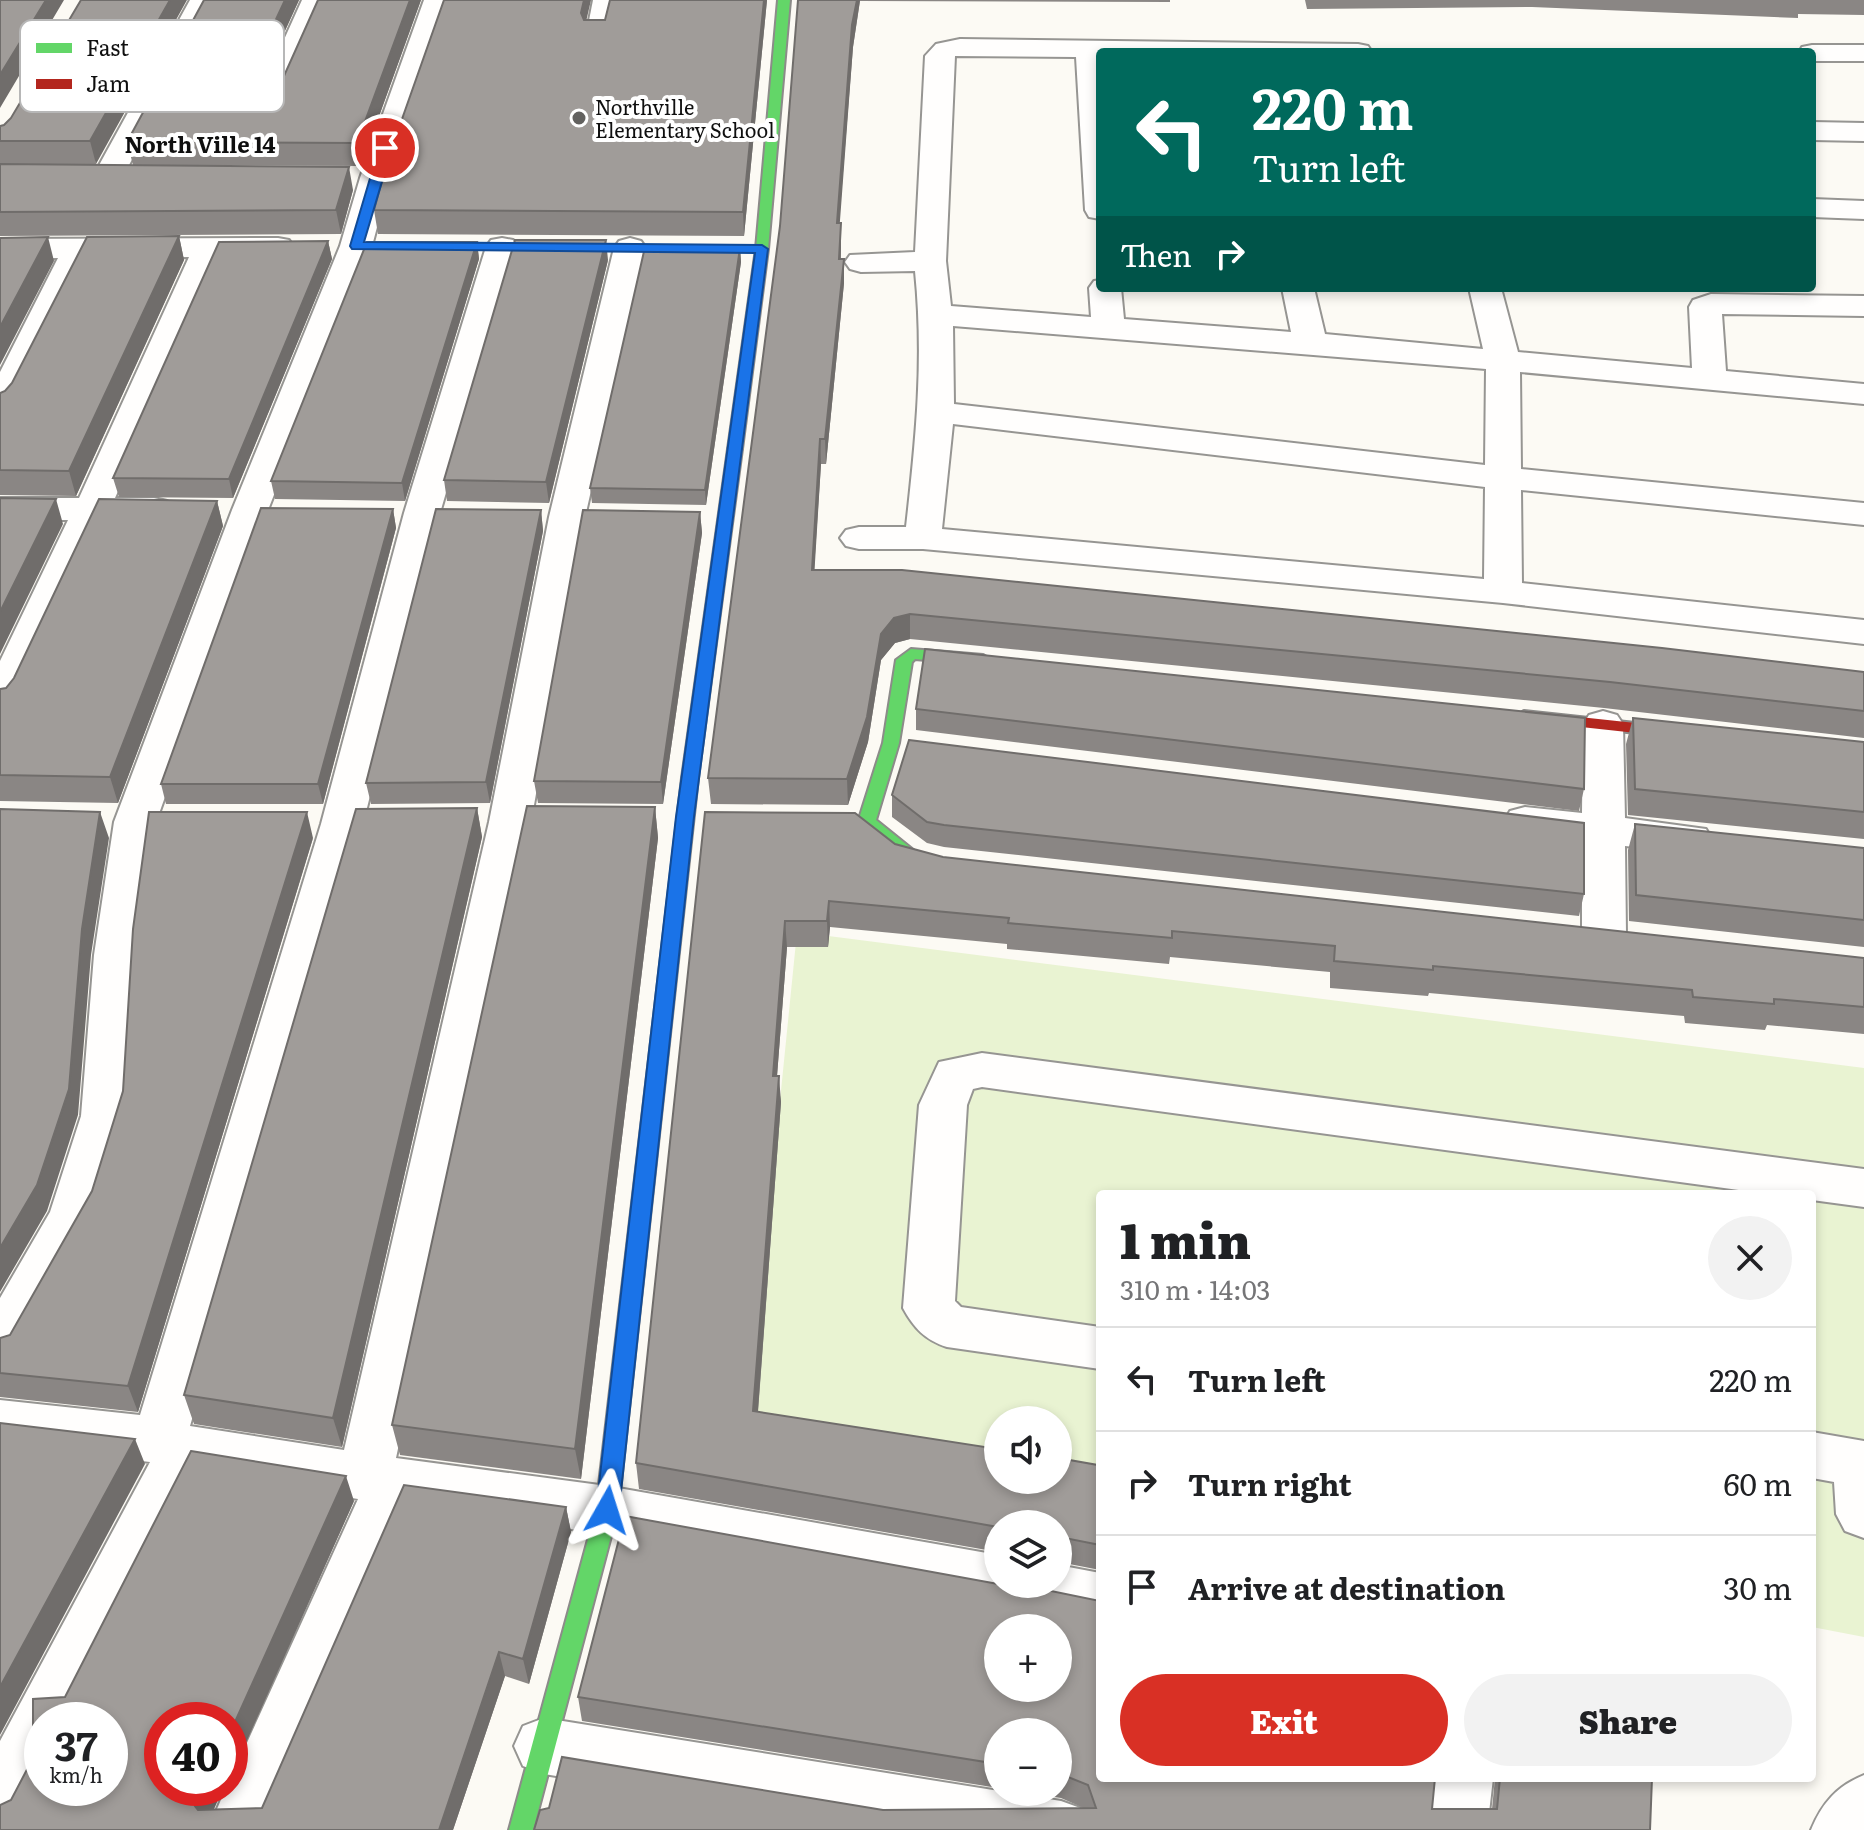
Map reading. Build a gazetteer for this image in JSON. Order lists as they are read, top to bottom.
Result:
{
  "districts": ["North Ville 14"],
  "places": ["Northville Elementary School"],
  "legend": ["Fast", "Jam"],
  "page": {
    "turn": ["220 m", "Turn left"],
    "then": "Then",
    "heading": ["1 min", "310 m · 14:03"],
    "list": [
      {
        "name": "Turn left",
        "value": "220 m"
      },
      {
        "name": "Turn right",
        "value": "60 m"
      },
      {
        "name": "Arrive at destination",
        "value": "30 m"
      }
    ],
    "map_buttons": ["+", "−"],
    "buttons": ["Exit", "Share"],
    "speed": "37 km/h",
    "limit": "40"
  }
}
